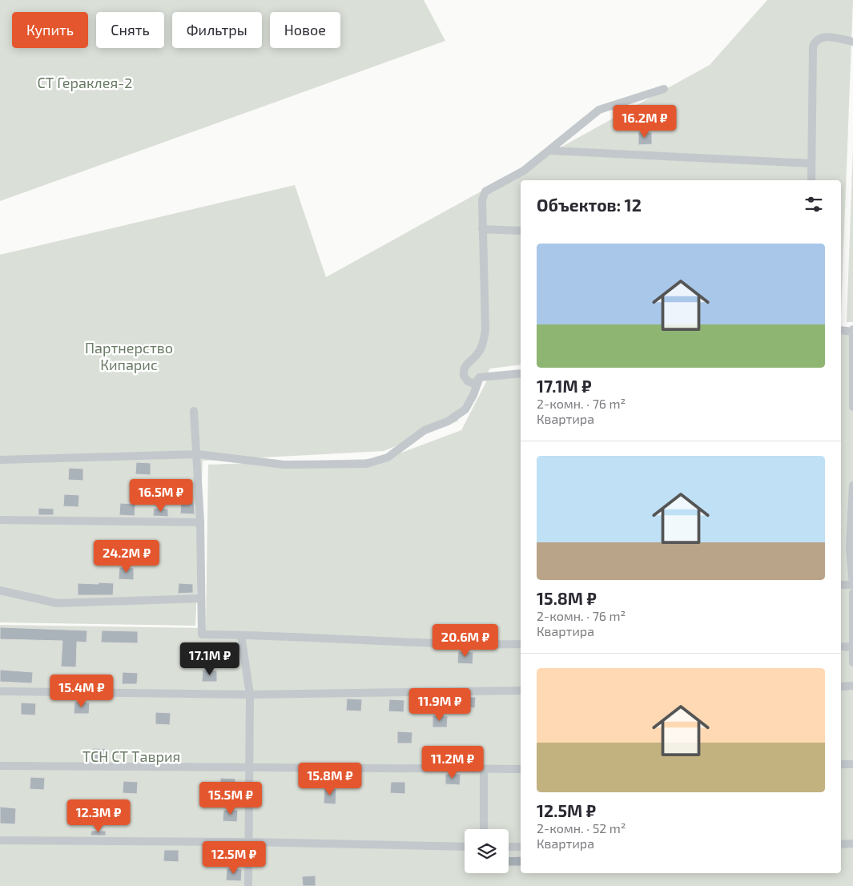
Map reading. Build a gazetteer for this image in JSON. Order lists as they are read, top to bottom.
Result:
{
  "parks": ["СТ Гераклея-2", "Партнерство Кипарис", "ТСН СТ Таврия"],
  "page": {
    "chip": [
      "Купить",
      "Снять",
      "Фильтры",
      "Новое"
    ],
    "price": [
      "16.2M ₽",
      "16.5M ₽",
      "24.2M ₽",
      "20.6M ₽",
      "17.1M ₽",
      "15.4M ₽",
      "11.9M ₽",
      "11.2M ₽",
      "15.8M ₽",
      "15.5M ₽",
      "12.3M ₽",
      "12.5M ₽"
    ],
    "heading": "Объектов: 12",
    "list": [
      {
        "name": "17.1M ₽",
        "note": "2-комн. · 76 m² · Квартира"
      },
      {
        "name": "15.8M ₽",
        "note": "2-комн. · 76 m² · Квартира"
      },
      {
        "name": "12.5M ₽",
        "note": "2-комн. · 52 m² · Квартира"
      }
    ]
  }
}
